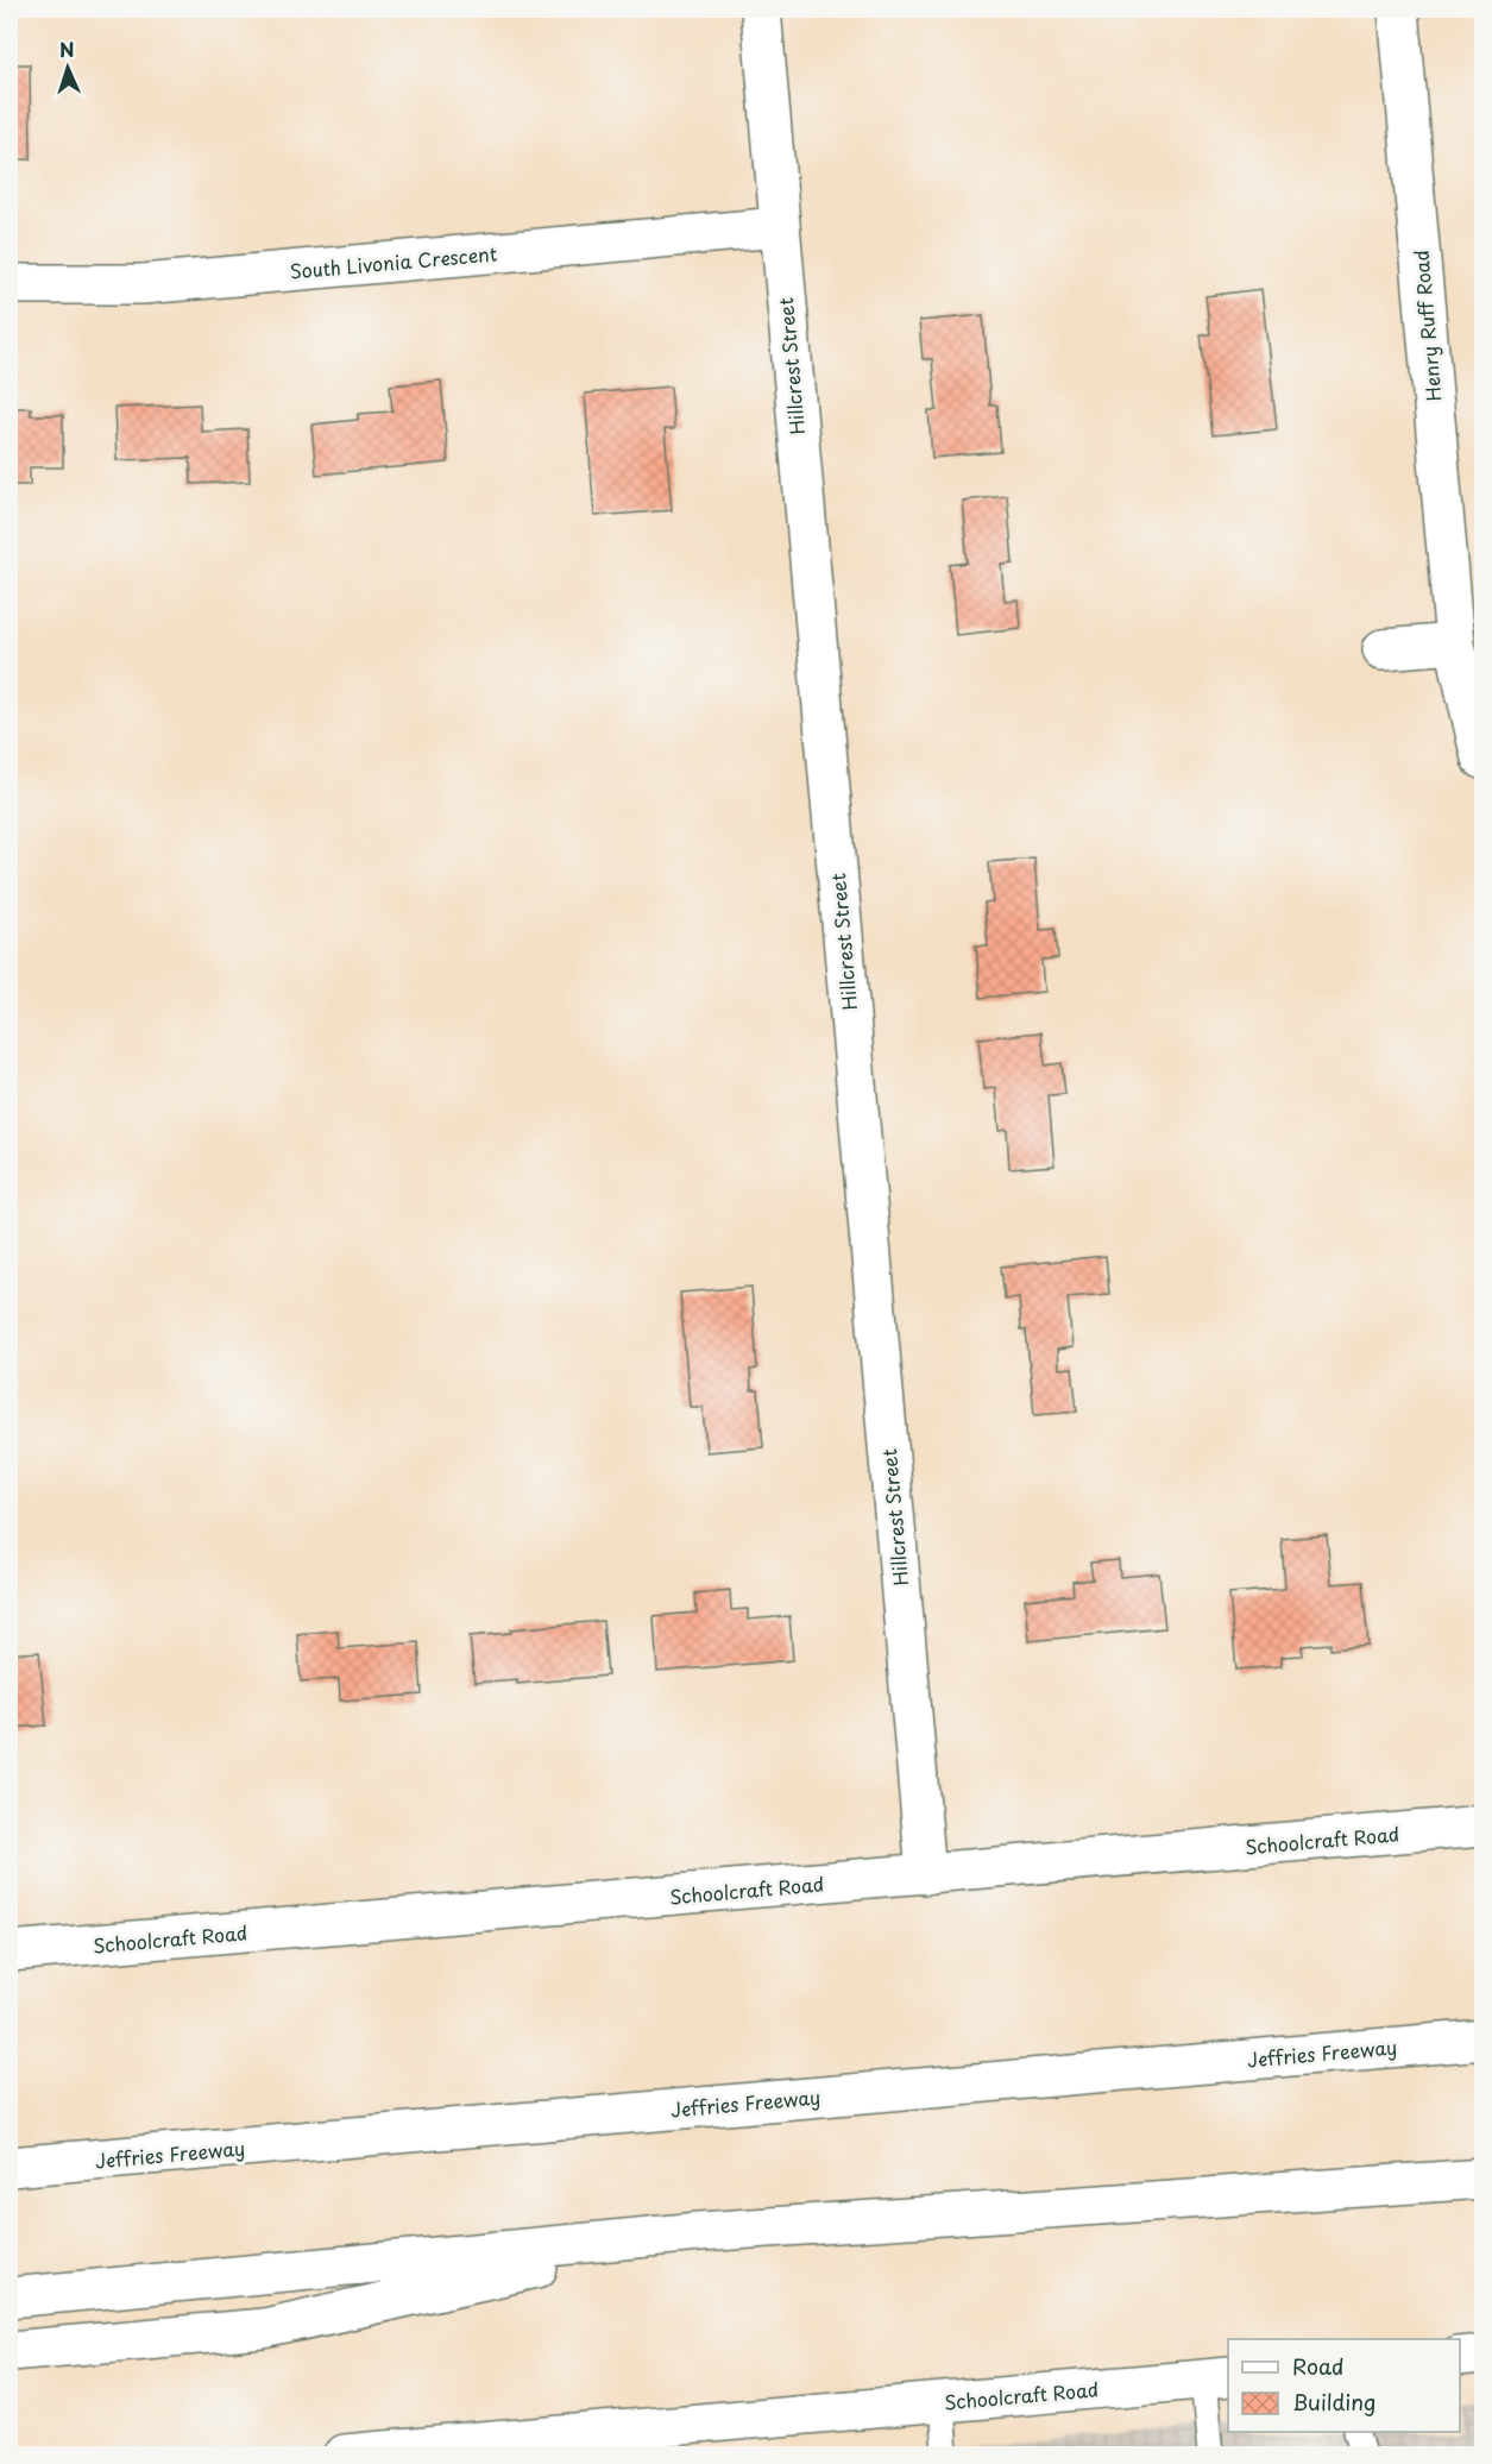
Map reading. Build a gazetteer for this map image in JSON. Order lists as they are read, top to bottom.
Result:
{
  "streets": {
    "main road": [
      "South Livonia Crescent",
      "Henry Ruff Road",
      "Hillcrest Street",
      "Schoolcraft Road",
      "Jeffries Freeway"
    ]
  },
  "crossings": [
    ["South Livonia Crescent", "Hillcrest Street"],
    ["Hillcrest Street", "Schoolcraft Road"]
  ],
  "legend": ["Road", "Building"],
  "north": "top"
}
